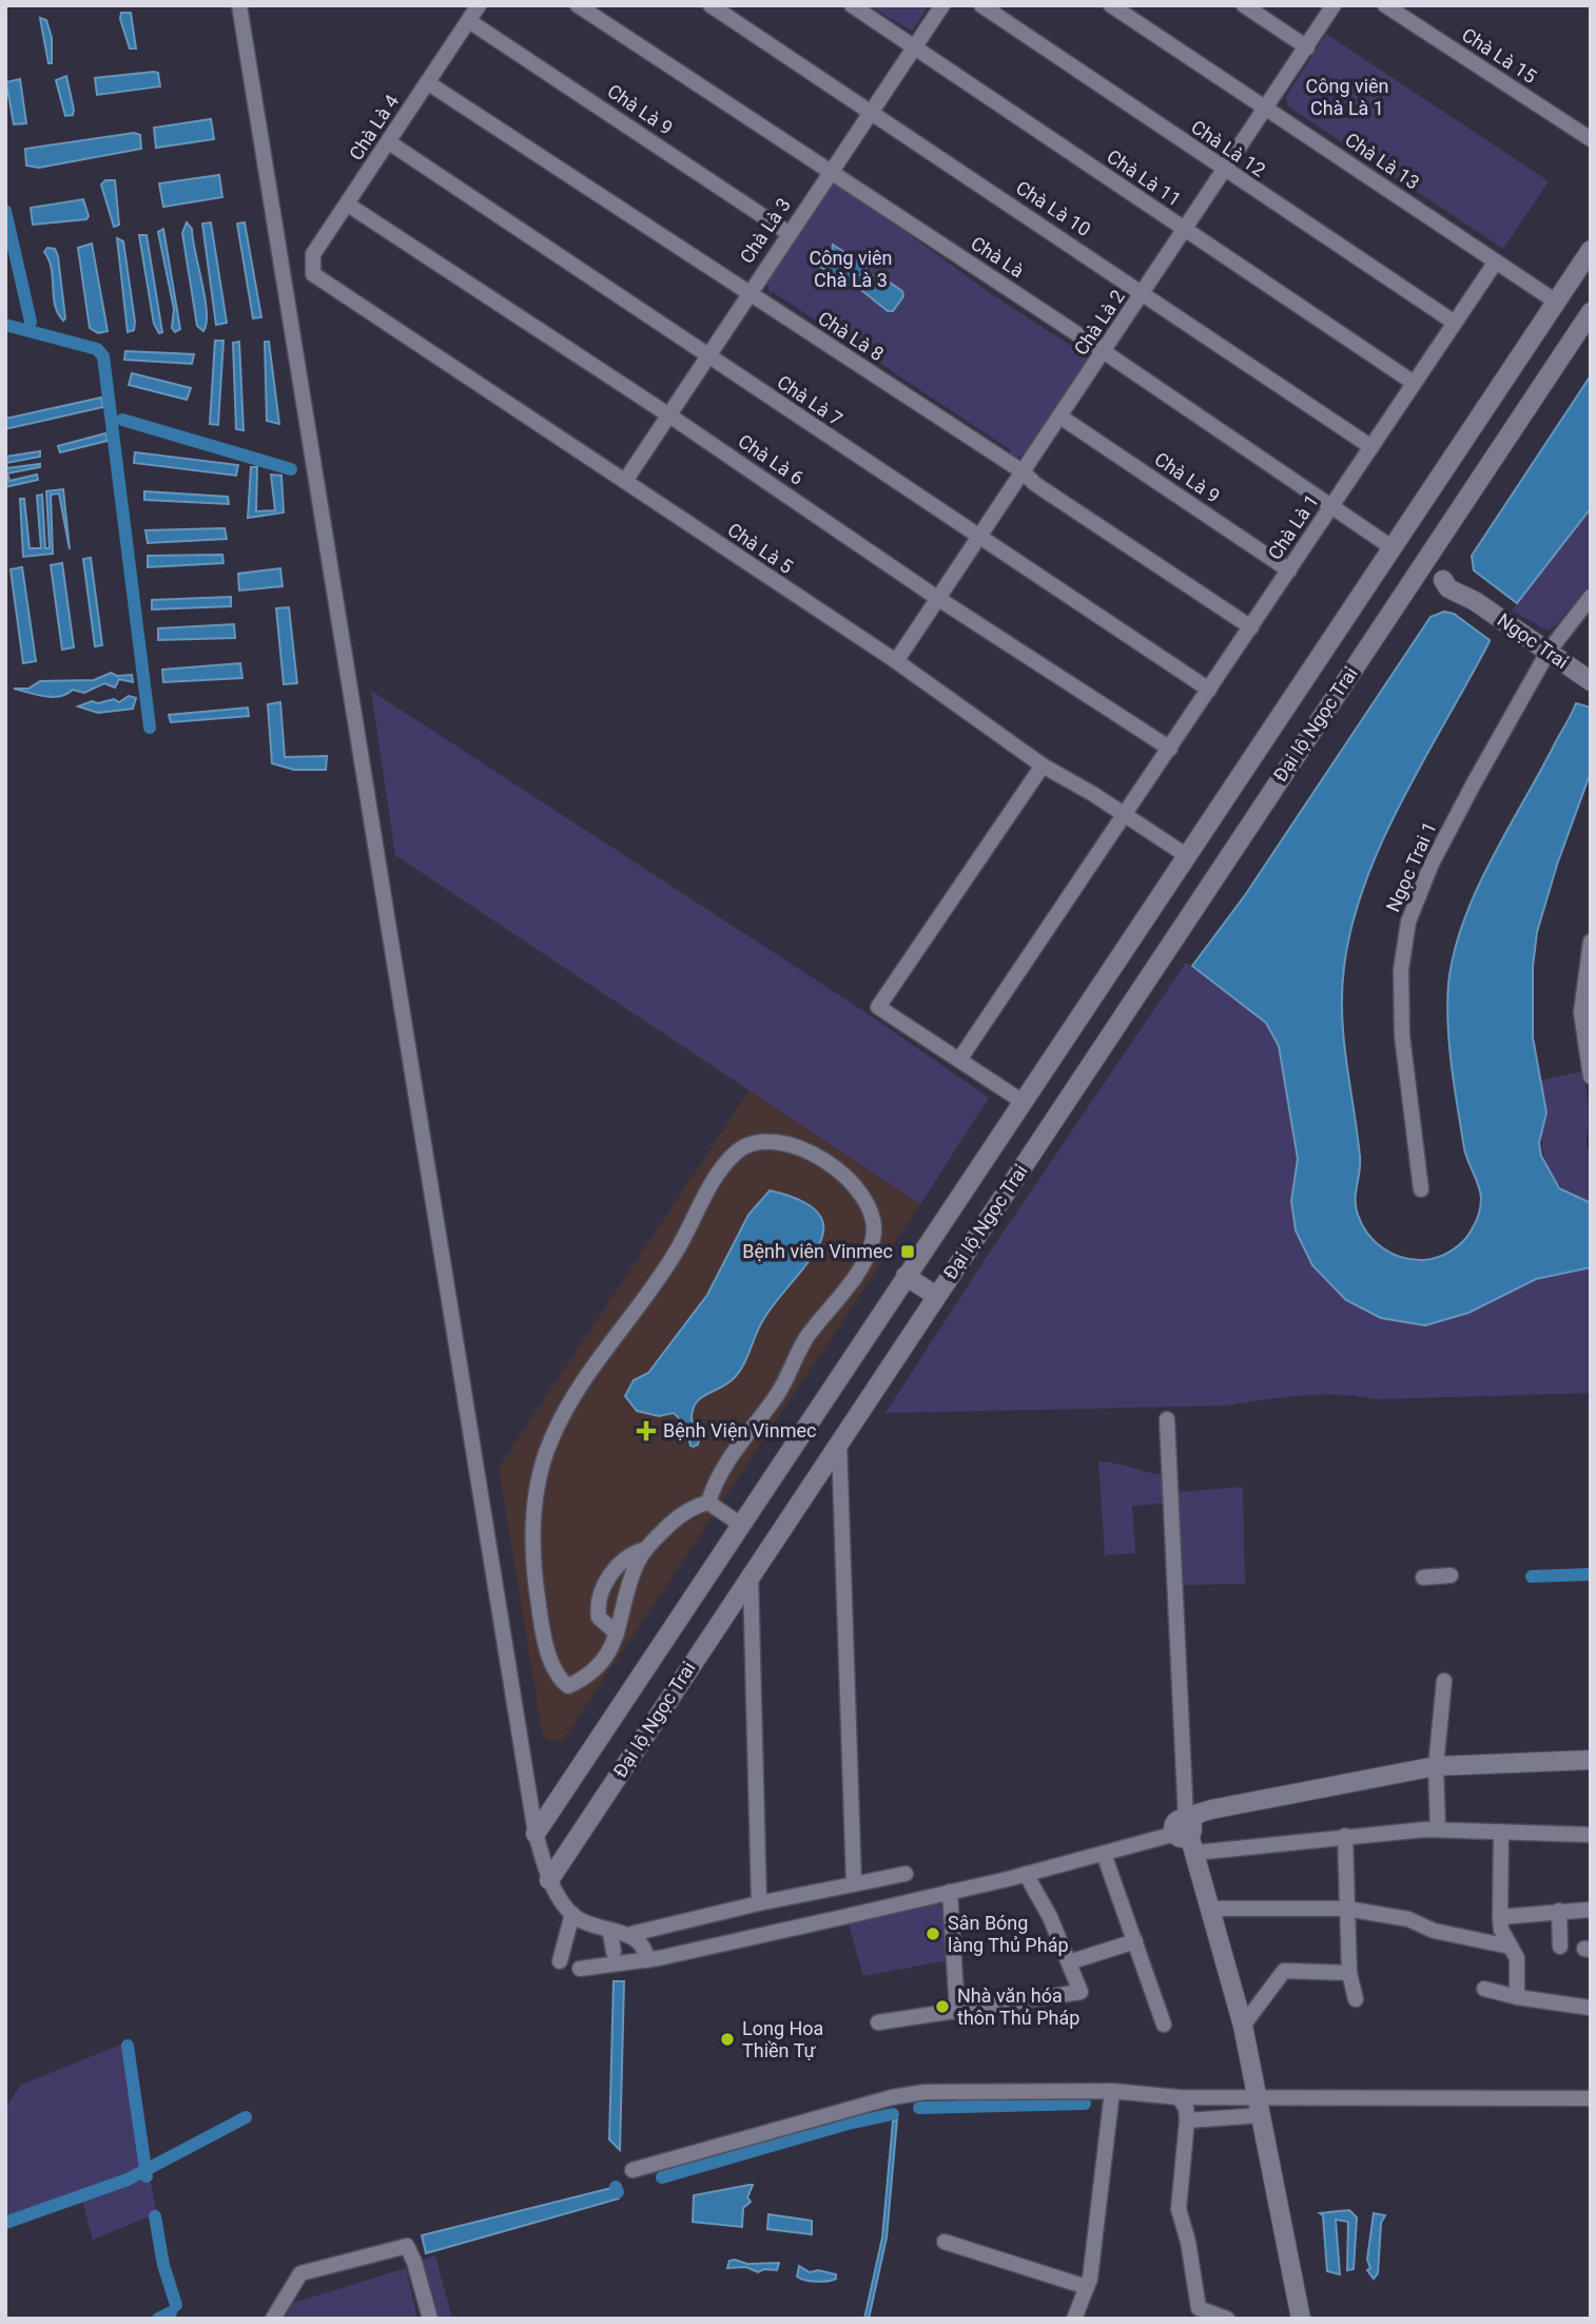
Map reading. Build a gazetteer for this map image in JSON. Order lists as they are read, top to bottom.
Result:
{
  "streets": {
    "main road": ["Ngọc Trai", "Đại lộ Ngọc Trai"],
    "street": [
      "Chà Là 15",
      "Chà Là 9",
      "Chà Là 4",
      "Chà Là 12",
      "Chà Là 13",
      "Chà Là 11",
      "Chà Là 10",
      "Chà Là 3",
      "Chà Là",
      "Chà Là 2",
      "Chà Là 8",
      "Chà Là 7",
      "Chà Là 6",
      "Chà Là 1",
      "Chà Là 5",
      "Ngọc Trai 1"
    ]
  },
  "crossings": [
    ["Chà Là 9", "Chà Là 4"],
    ["Chà Là 9", "Chà Là 3"],
    ["Chà Là 9", "Chà Là 2"],
    ["Chà Là 9", "Chà Là 1"],
    ["Chà Là 4", "Chà Là 8"],
    ["Chà Là 4", "Chà Là 7"],
    ["Chà Là 4", "Chà Là 6"],
    ["Chà Là 4", "Chà Là 5"],
    ["Chà Là 12", "Chà Là 2"],
    ["Chà Là 12", "Chà Là 1"],
    ["Chà Là 13", "Chà Là 2"],
    ["Chà Là 13", "Chà Là 1"],
    ["Chà Là 13", "Đại lộ Ngọc Trai"],
    ["Chà Là 11", "Chà Là 3"],
    ["Chà Là 11", "Chà Là 2"],
    ["Chà Là 11", "Chà Là 1"],
    ["Chà Là 10", "Chà Là 3"],
    ["Chà Là 10", "Chà Là 2"],
    ["Chà Là 10", "Chà Là 1"],
    ["Chà Là 3", "Chà Là"],
    ["Chà Là 3", "Chà Là 8"],
    ["Chà Là 3", "Chà Là 7"],
    ["Chà Là 3", "Chà Là 6"],
    ["Chà Là 3", "Chà Là 5"],
    ["Chà Là", "Chà Là 2"],
    ["Chà Là", "Chà Là 1"],
    ["Chà Là", "Đại lộ Ngọc Trai"],
    ["Chà Là 2", "Chà Là 8"],
    ["Chà Là 2", "Chà Là 7"],
    ["Chà Là 2", "Chà Là 6"],
    ["Chà Là 2", "Chà Là 5"],
    ["Chà Là 8", "Chà Là 1"],
    ["Chà Là 7", "Chà Là 1"],
    ["Chà Là 6", "Chà Là 1"],
    ["Chà Là 1", "Chà Là 5"],
    ["Chà Là 5", "Đại lộ Ngọc Trai"],
    ["Ngọc Trai", "Đại lộ Ngọc Trai"],
    ["Ngọc Trai", "Ngọc Trai 1"]
  ],
  "parks": ["Công viên Chà Là 1", "Công viên Chà Là 3"],
  "places": {
    "transit": ["Bệnh viên Vinmec"],
    "health": ["Bệnh Viện Vinmec"],
    "other": ["Sân Bóng làng Thủ Pháp", "Nhà văn hóa thôn Thủ Pháp", "Long Hoa Thiền Tự"]
  }
}
